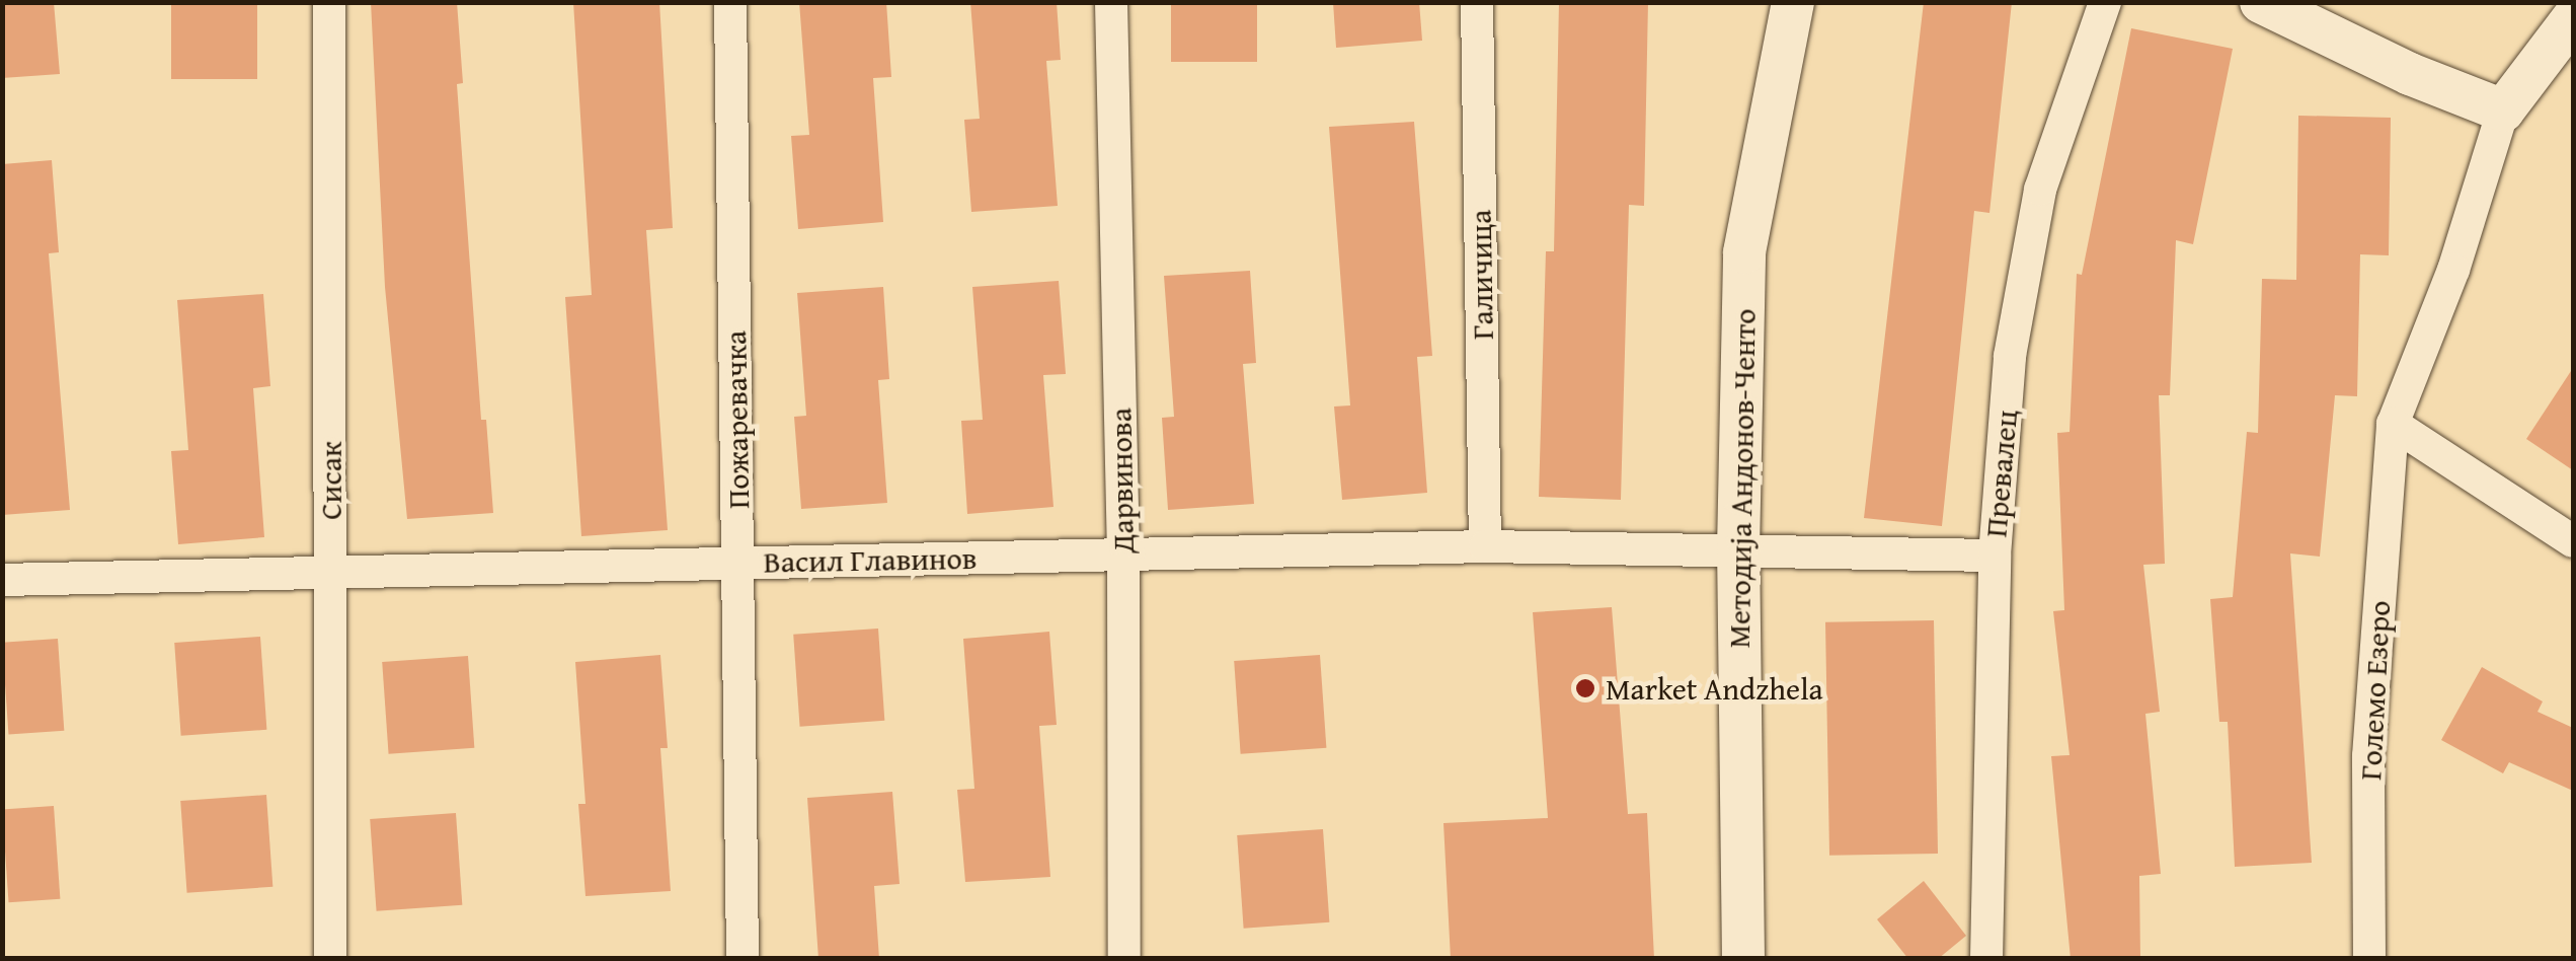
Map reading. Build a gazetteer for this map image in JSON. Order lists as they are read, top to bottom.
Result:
{
  "streets": {
    "street": [
      "Галичица",
      "Пожаревачка",
      "Превалец",
      "Методија Андонов-Ченто",
      "Сисак",
      "Дарвинова",
      "Васил Главинов",
      "Големо Езеро"
    ]
  },
  "crossings": [
    ["Галичица", "Васил Главинов"],
    ["Пожаревачка", "Васил Главинов"],
    ["Превалец", "Васил Главинов"],
    ["Методија Андонов-Ченто", "Васил Главинов"],
    ["Сисак", "Васил Главинов"],
    ["Дарвинова", "Васил Главинов"]
  ],
  "places": ["Market Andzhela"]
}
